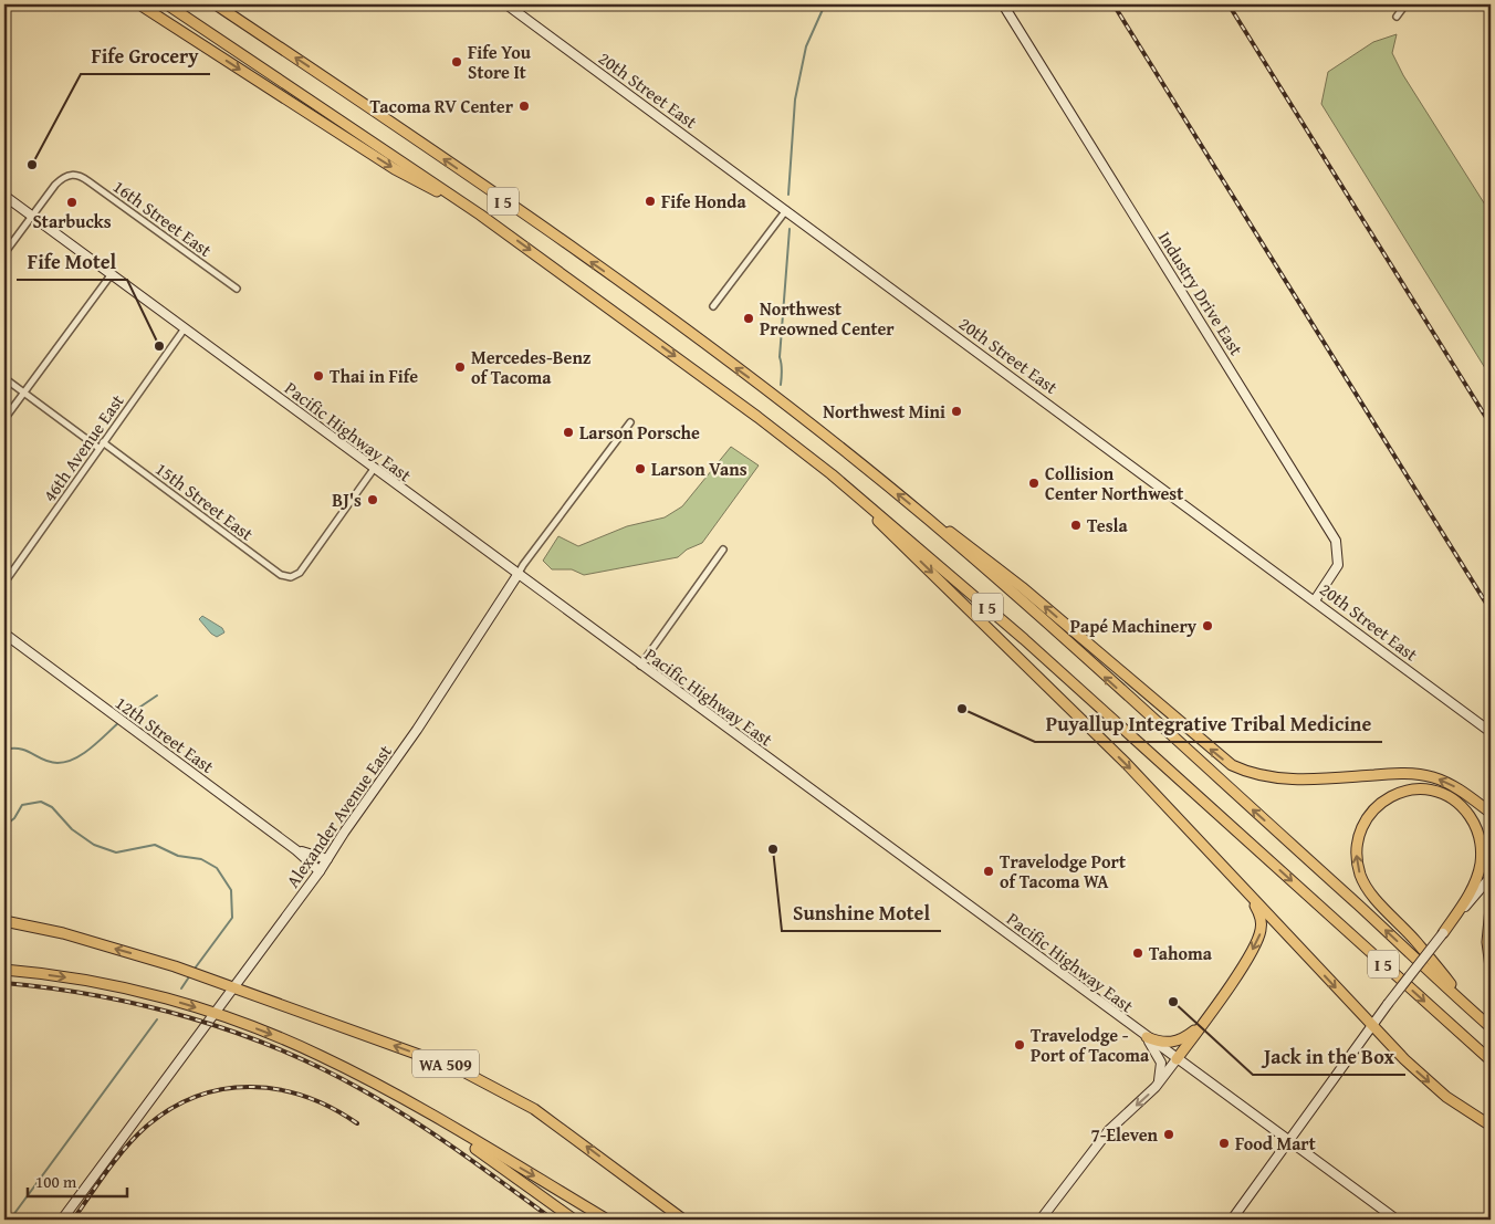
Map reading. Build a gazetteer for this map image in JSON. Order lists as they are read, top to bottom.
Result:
{
  "streets": {
    "highway": ["I 5", "WA 509"],
    "main road": [
      "20th Street East",
      "Industry Drive East",
      "Pacific Highway East",
      "12th Street East",
      "Alexander Avenue East"
    ],
    "street": ["16th Street East", "46th Avenue East", "15th Street East"]
  },
  "crossings": [
    ["20th Street East", "Industry Drive East"],
    ["16th Street East", "Pacific Highway East"],
    ["Pacific Highway East", "46th Avenue East"],
    ["Pacific Highway East", "15th Street East"],
    ["Pacific Highway East", "Alexander Avenue East"],
    ["46th Avenue East", "15th Street East"],
    ["12th Street East", "Alexander Avenue East"],
    ["Alexander Avenue East", "WA 509"]
  ],
  "places": [
    "Fife You Store It",
    "Tacoma RV Center",
    "Fife Grocery",
    "Fife Honda",
    "Starbucks",
    "Northwest Preowned Center",
    "Fife Motel",
    "Mercedes-Benz of Tacoma",
    "Thai in Fife",
    "Northwest Mini",
    "Larson Porsche",
    "Larson Vans",
    "Collision Center Northwest",
    "BJ's",
    "Tesla",
    "Papé Machinery",
    "Puyallup Integrative Tribal Medicine",
    "Sunshine Motel",
    "Travelodge Port of Tacoma WA",
    "Tahoma",
    "Jack in the Box",
    "Travelodge - Port of Tacoma",
    "7-Eleven",
    "Food Mart"
  ],
  "scale_bar": "100 m"
}
